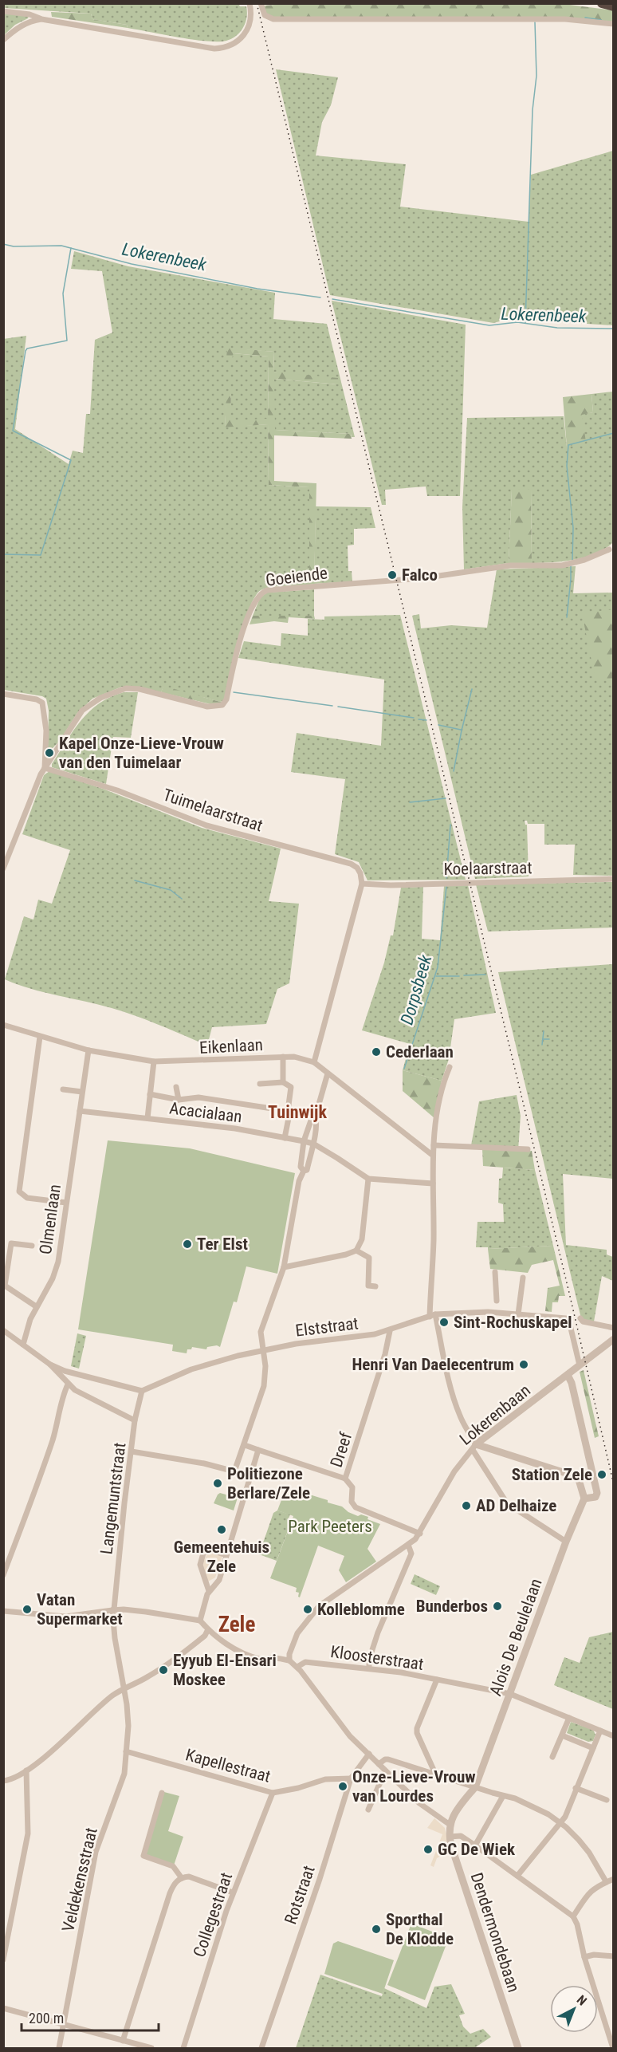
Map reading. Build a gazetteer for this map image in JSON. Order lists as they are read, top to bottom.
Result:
{
  "streets": {
    "street": [
      "Goeiende",
      "Tuimelaarstraat",
      "Koelaarstraat",
      "Eikenlaan",
      "Acacialaan",
      "Olmenlaan",
      "Elststraat",
      "Lokerenbaan",
      "Dreef",
      "Langemuntstraat",
      "Alois De Beulelaan",
      "Kloosterstraat",
      "Kapellestraat",
      "Veldekensstraat",
      "Rotstraat",
      "Collegestraat",
      "Dendermondebaan"
    ]
  },
  "crossings": [
    ["Goeiende", "Tuimelaarstraat"],
    ["Tuimelaarstraat", "Koelaarstraat"],
    ["Eikenlaan", "Olmenlaan"],
    ["Acacialaan", "Olmenlaan"],
    ["Elststraat", "Lokerenbaan"],
    ["Elststraat", "Dreef"],
    ["Elststraat", "Langemuntstraat"],
    ["Lokerenbaan", "Dreef"],
    ["Langemuntstraat", "Veldekensstraat"],
    ["Alois De Beulelaan", "Dendermondebaan"],
    ["Kapellestraat", "Veldekensstraat"],
    ["Kapellestraat", "Rotstraat"],
    ["Kapellestraat", "Collegestraat"]
  ],
  "districts": ["Tuinwijk", "Zele"],
  "water": ["Lokerenbeek", "Dorpsbeek"],
  "parks": ["Park Peeters"],
  "places": [
    "Falco",
    "Kapel Onze-Lieve-Vrouw van den Tuimelaar",
    "Cederlaan",
    "Ter Elst",
    "Sint-Rochuskapel",
    "Henri Van Daelecentrum",
    "Station Zele",
    "Politiezone Berlare/Zele",
    "AD Delhaize",
    "Gemeentehuis Zele",
    "Bunderbos",
    "Vatan Supermarket",
    "Kolleblomme",
    "Eyyub El-Ensari Moskee",
    "Onze-Lieve-Vrouw van Lourdes",
    "GC De Wiek",
    "Sporthal De Klodde"
  ],
  "scale_bar": "200 m",
  "north": "top right"
}
